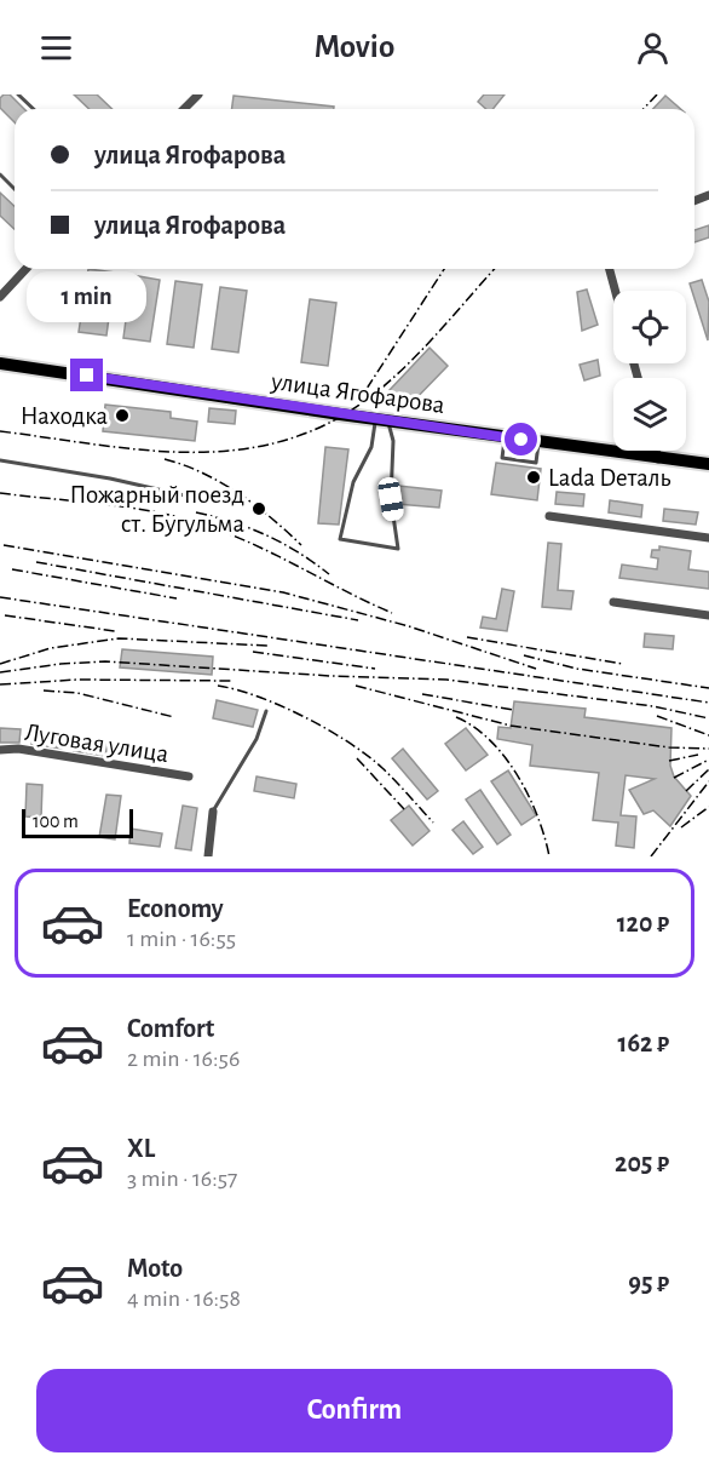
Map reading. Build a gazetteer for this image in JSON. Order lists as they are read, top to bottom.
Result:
{
  "streets": {
    "main road": ["улица Ягофарова"],
    "street": ["Луговая улица"]
  },
  "places": ["Находка", "Lada Dеталь", "Пожарный поезд ст. Бугульма"],
  "scale_bar": "100 m",
  "page": {
    "header": "Movio",
    "banner": ["улица Ягофарова", "улица Ягофарова"],
    "bubble": "1 min",
    "scale": "100 m",
    "list": [
      {
        "name": "Economy",
        "note": "1 min · 16:55",
        "value": "120 ₽"
      },
      {
        "name": "Comfort",
        "note": "2 min · 16:56",
        "value": "162 ₽"
      },
      {
        "name": "XL",
        "note": "3 min · 16:57",
        "value": "205 ₽"
      },
      {
        "name": "Moto",
        "note": "4 min · 16:58",
        "value": "95 ₽"
      }
    ],
    "buttons": "Confirm"
  }
}
